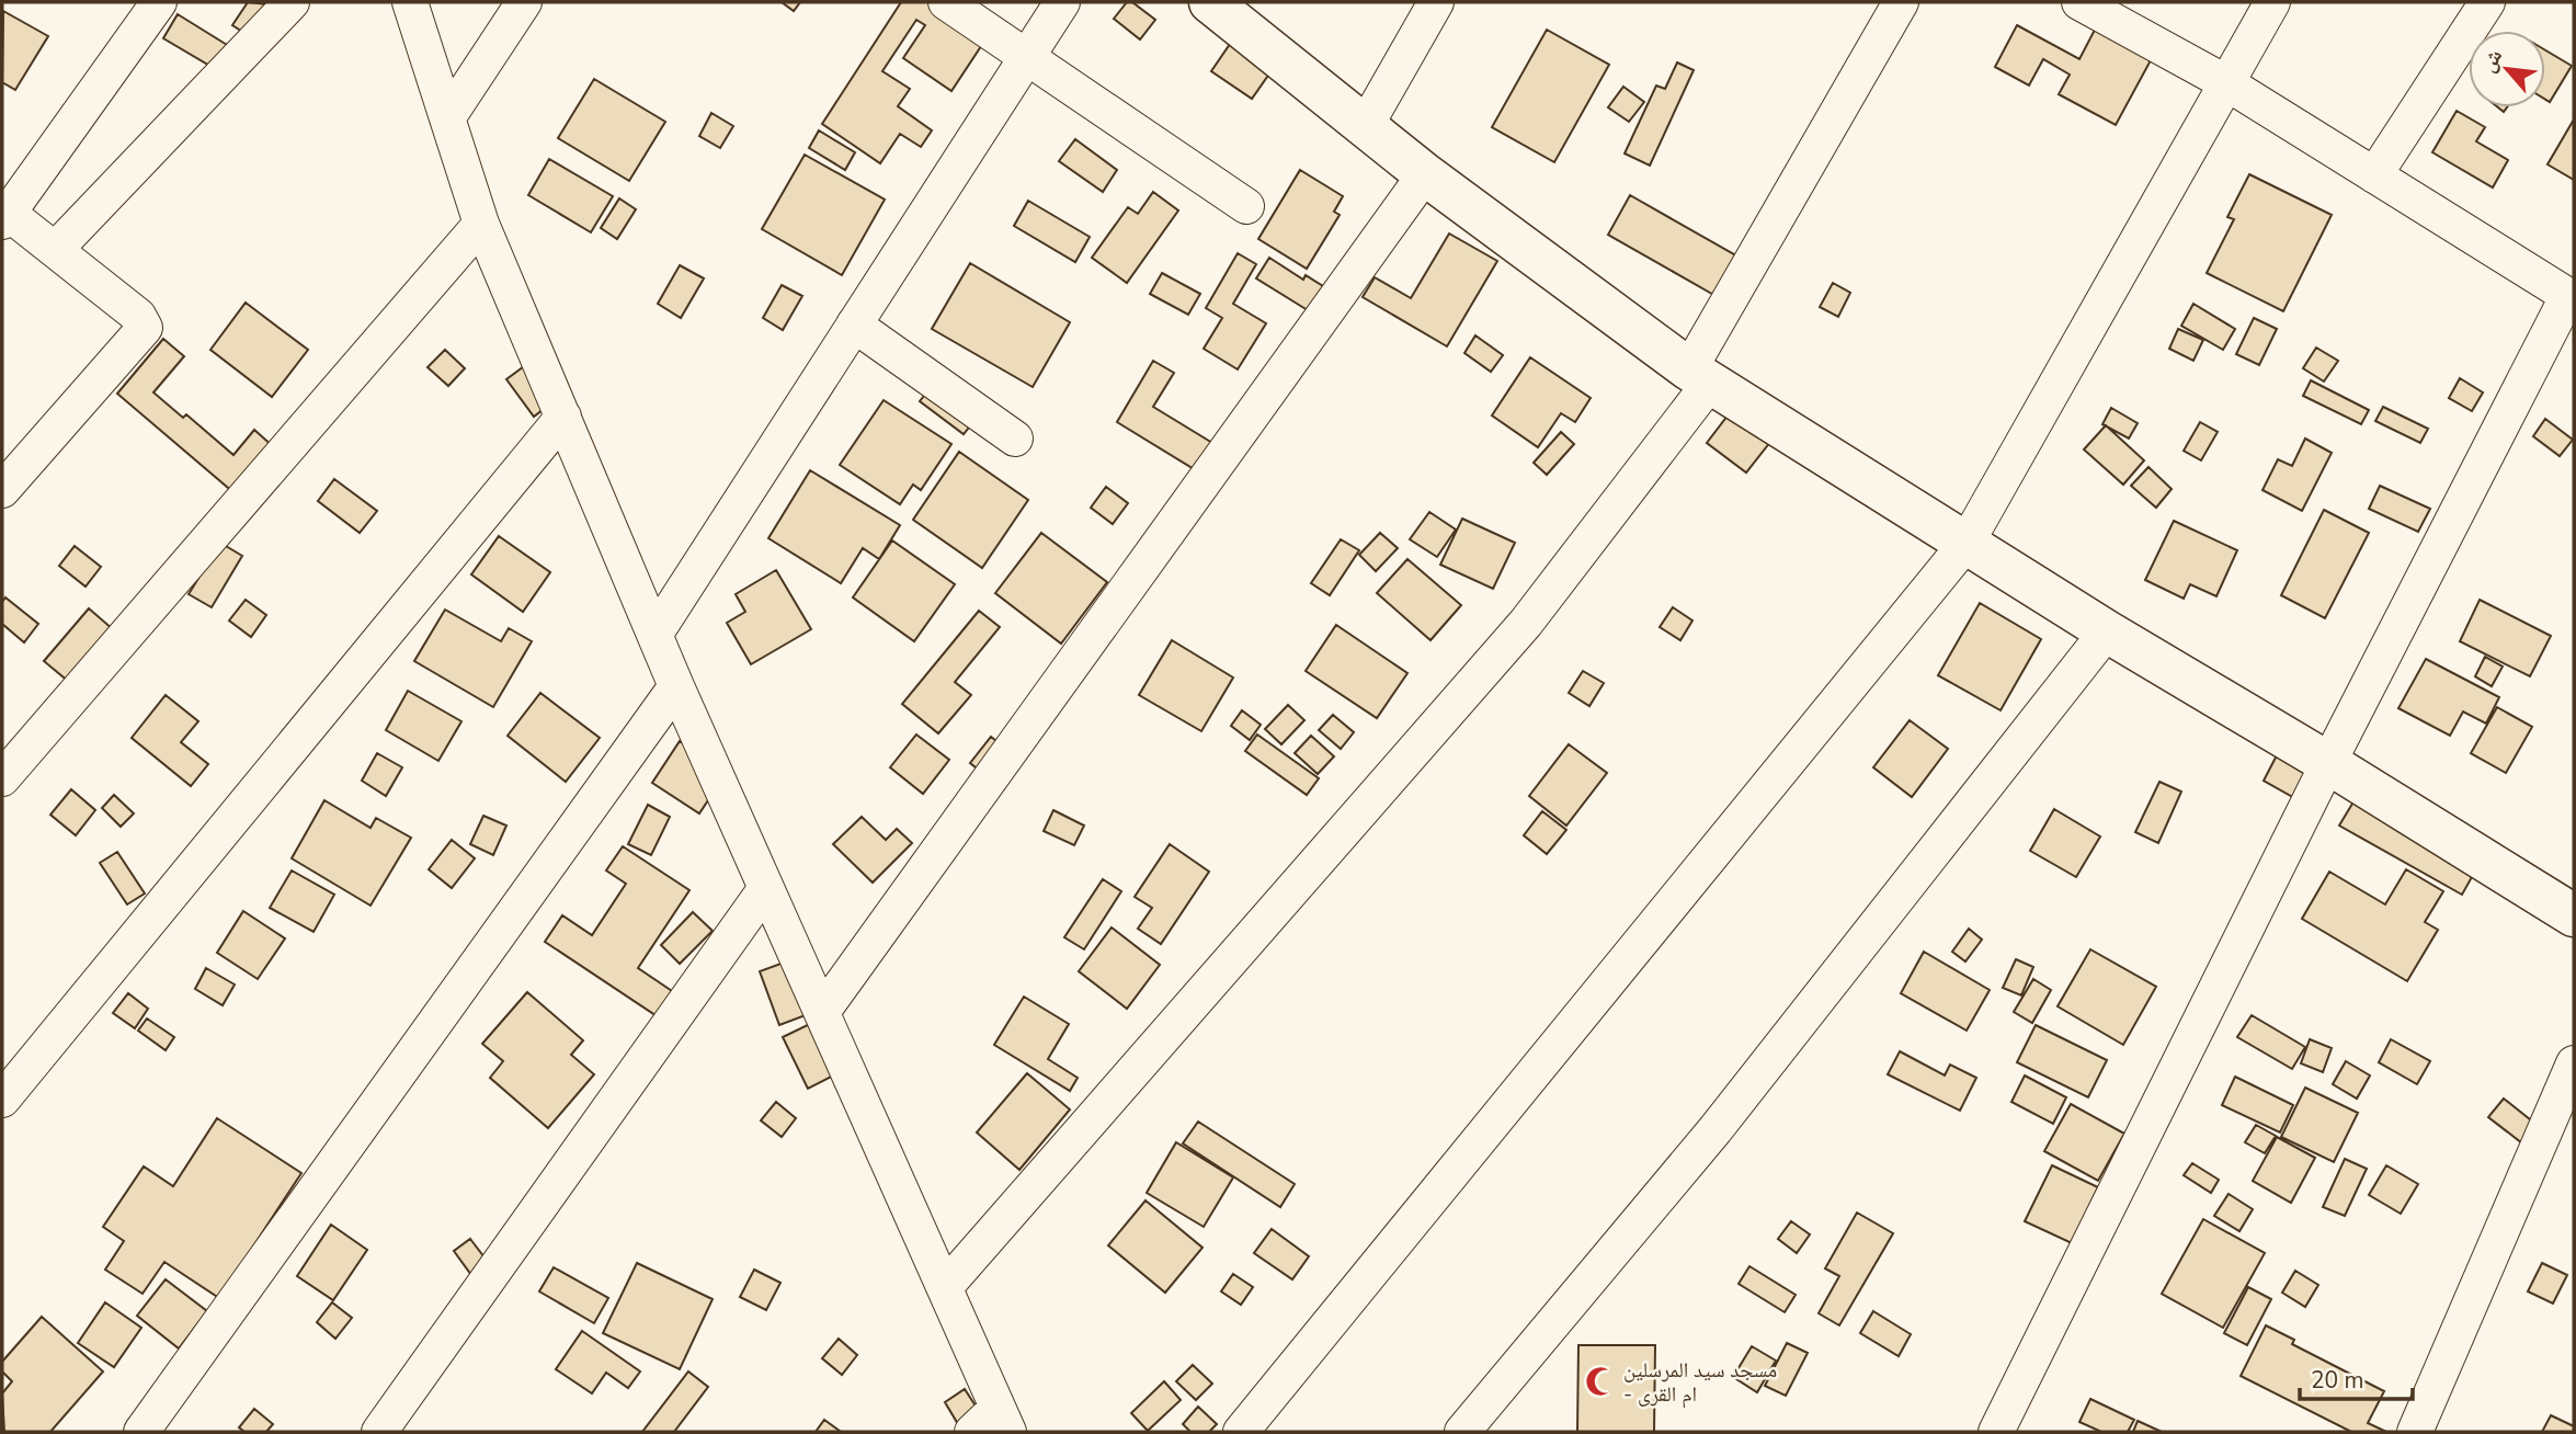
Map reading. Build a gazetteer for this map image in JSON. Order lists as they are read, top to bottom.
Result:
{
  "places": {
    "mosque": ["مسجد سيد المرسلين - ام القرى"]
  },
  "scale_bar": "20 m",
  "north": "top left"
}
